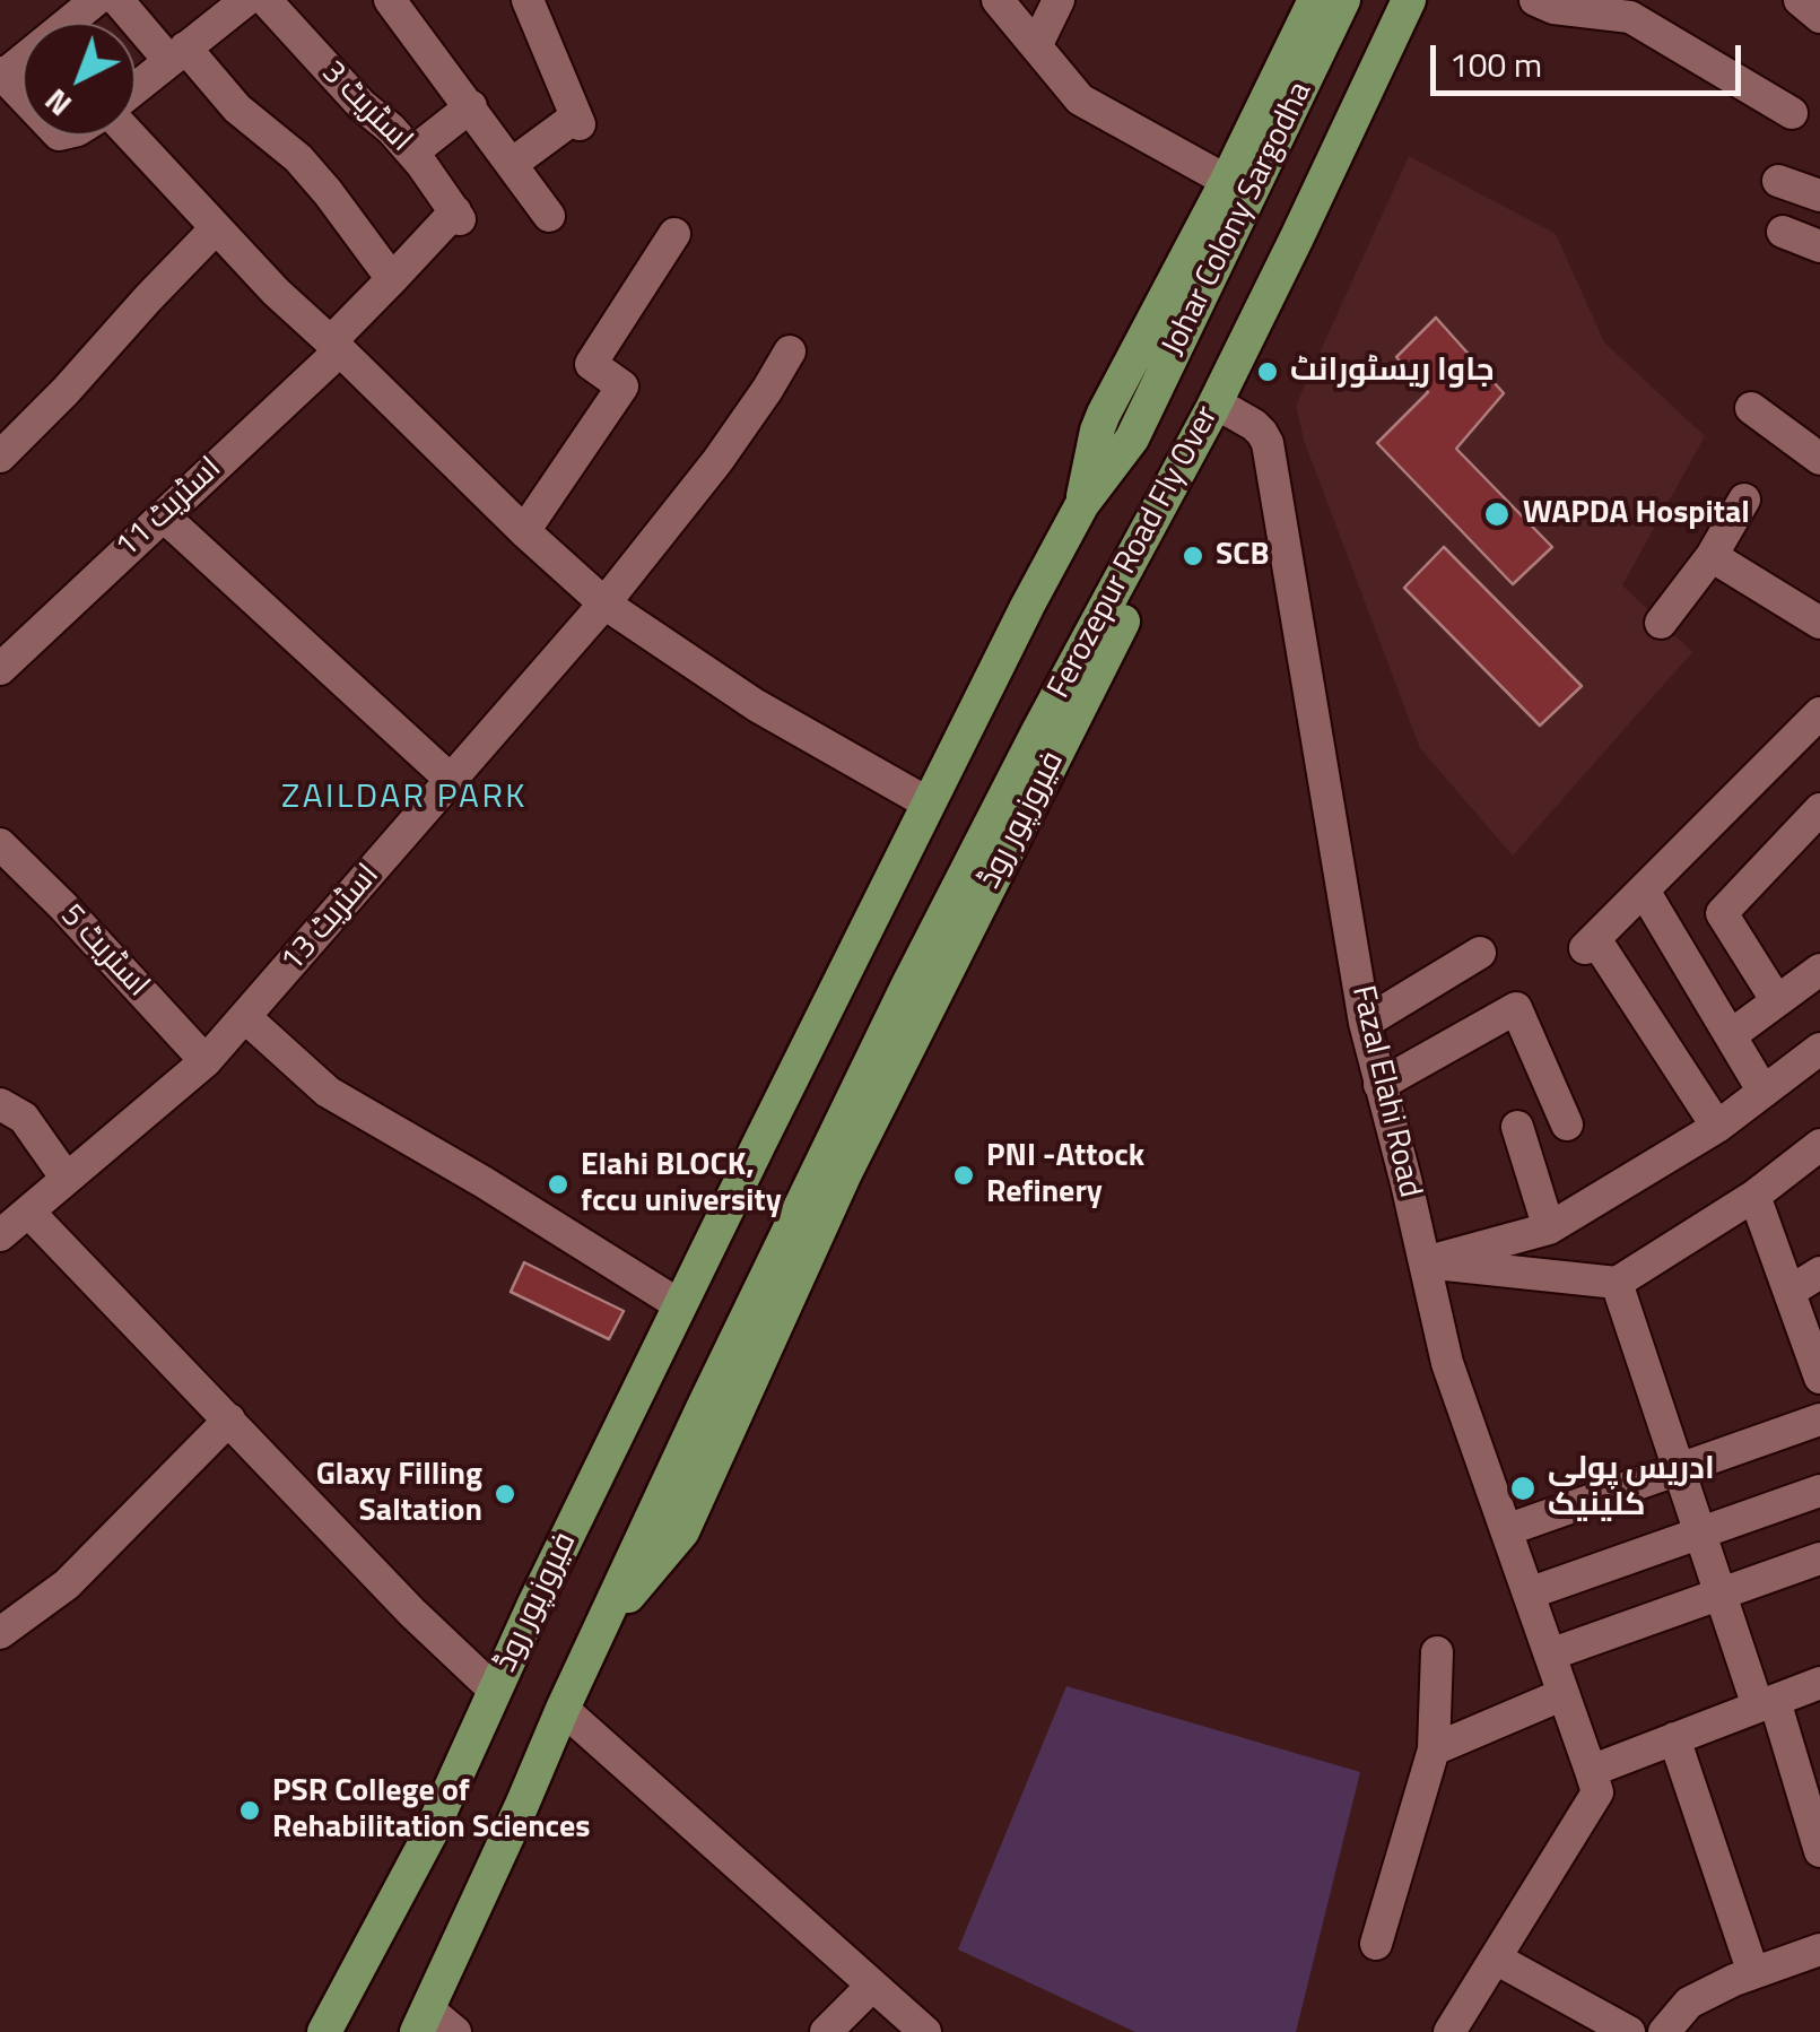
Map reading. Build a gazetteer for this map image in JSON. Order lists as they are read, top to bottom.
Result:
{
  "streets": {
    "main road": ["Johar Colony Sargodha", "Ferozepur Road Fly Over", "فیروزپور روڈ"],
    "street": [
      "اسٹریٹ 3",
      "اسٹریٹ 11",
      "اسٹریٹ 13",
      "اسٹریٹ 5",
      "Fazal Elahi Road"
    ]
  },
  "crossings": [
    ["اسٹریٹ 3", "اسٹریٹ 11"],
    ["Johar Colony Sargodha", "فیروزپور روڈ"],
    ["Ferozepur Road Fly Over", "فیروزپور روڈ"],
    ["فیروزپور روڈ", "Fazal Elahi Road"],
    ["اسٹریٹ 13", "اسٹریٹ 5"]
  ],
  "districts": ["ZAILDAR PARK"],
  "places": [
    "جاوا ریسٹورانٹ",
    "WAPDA Hospital",
    "SCB",
    "PNI -Attock Refinery",
    "Elahi BLOCK, fccu university",
    "ادریس پولی کلینیک",
    "Glaxy Filling Saltation",
    "PSR College of Rehabilitation Sciences"
  ],
  "scale_bar": "100 m",
  "north": "bottom left"
}
